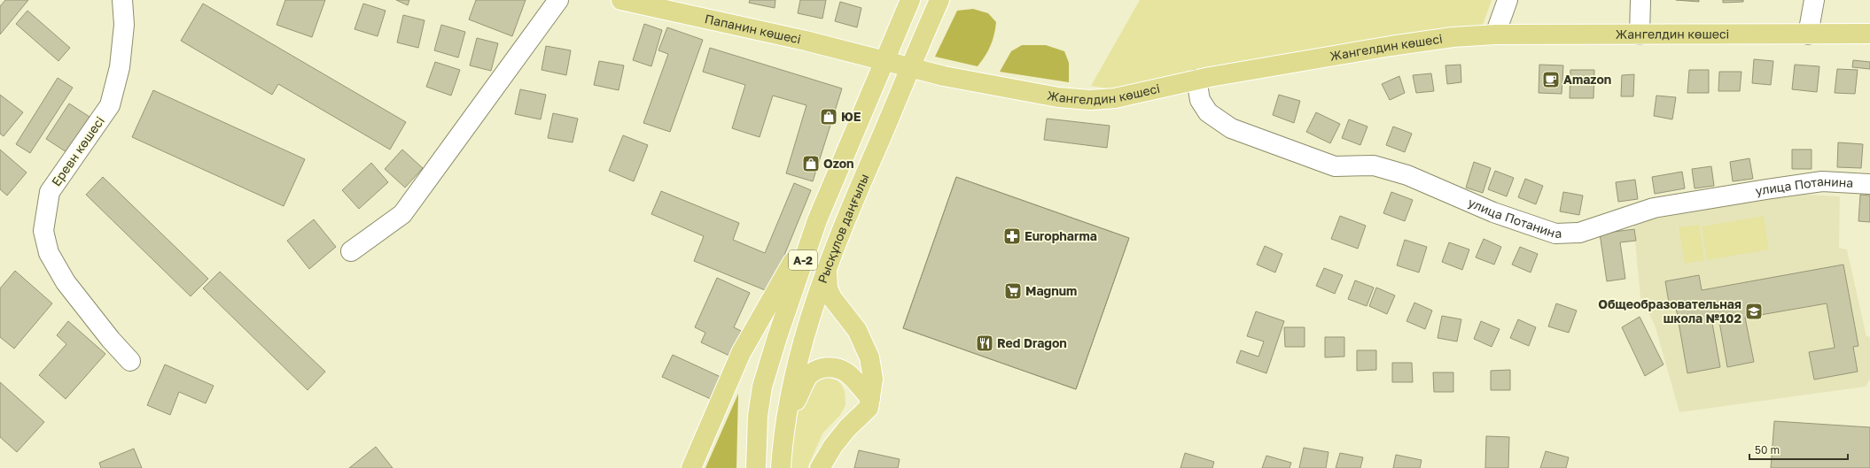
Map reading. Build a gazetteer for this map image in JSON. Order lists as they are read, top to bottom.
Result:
{
  "streets": {
    "main road": [
      "Папанин көшесі",
      "Жангелдин көшесі",
      "Рысқұлов даңғылы",
      "A-2"
    ],
    "street": ["Еревн көшесі", "улица Потанина"]
  },
  "crossings": [
    ["Папанин көшесі", "Жангелдин көшесі"],
    ["Папанин көшесі", "Рысқұлов даңғылы"],
    ["Жангелдин көшесі", "улица Потанина"],
    ["Жангелдин көшесі", "Рысқұлов даңғылы"]
  ],
  "places": {
    "cafe": ["Amazon"],
    "shop": ["ЮЕ", "Ozon"],
    "pharmacy": ["Europharma"],
    "supermarket": ["Magnum"],
    "school or university": ["Общеобразовательная школа №102"],
    "restaurant": ["Red Dragon"]
  },
  "scale_bar": "50 m"
}
